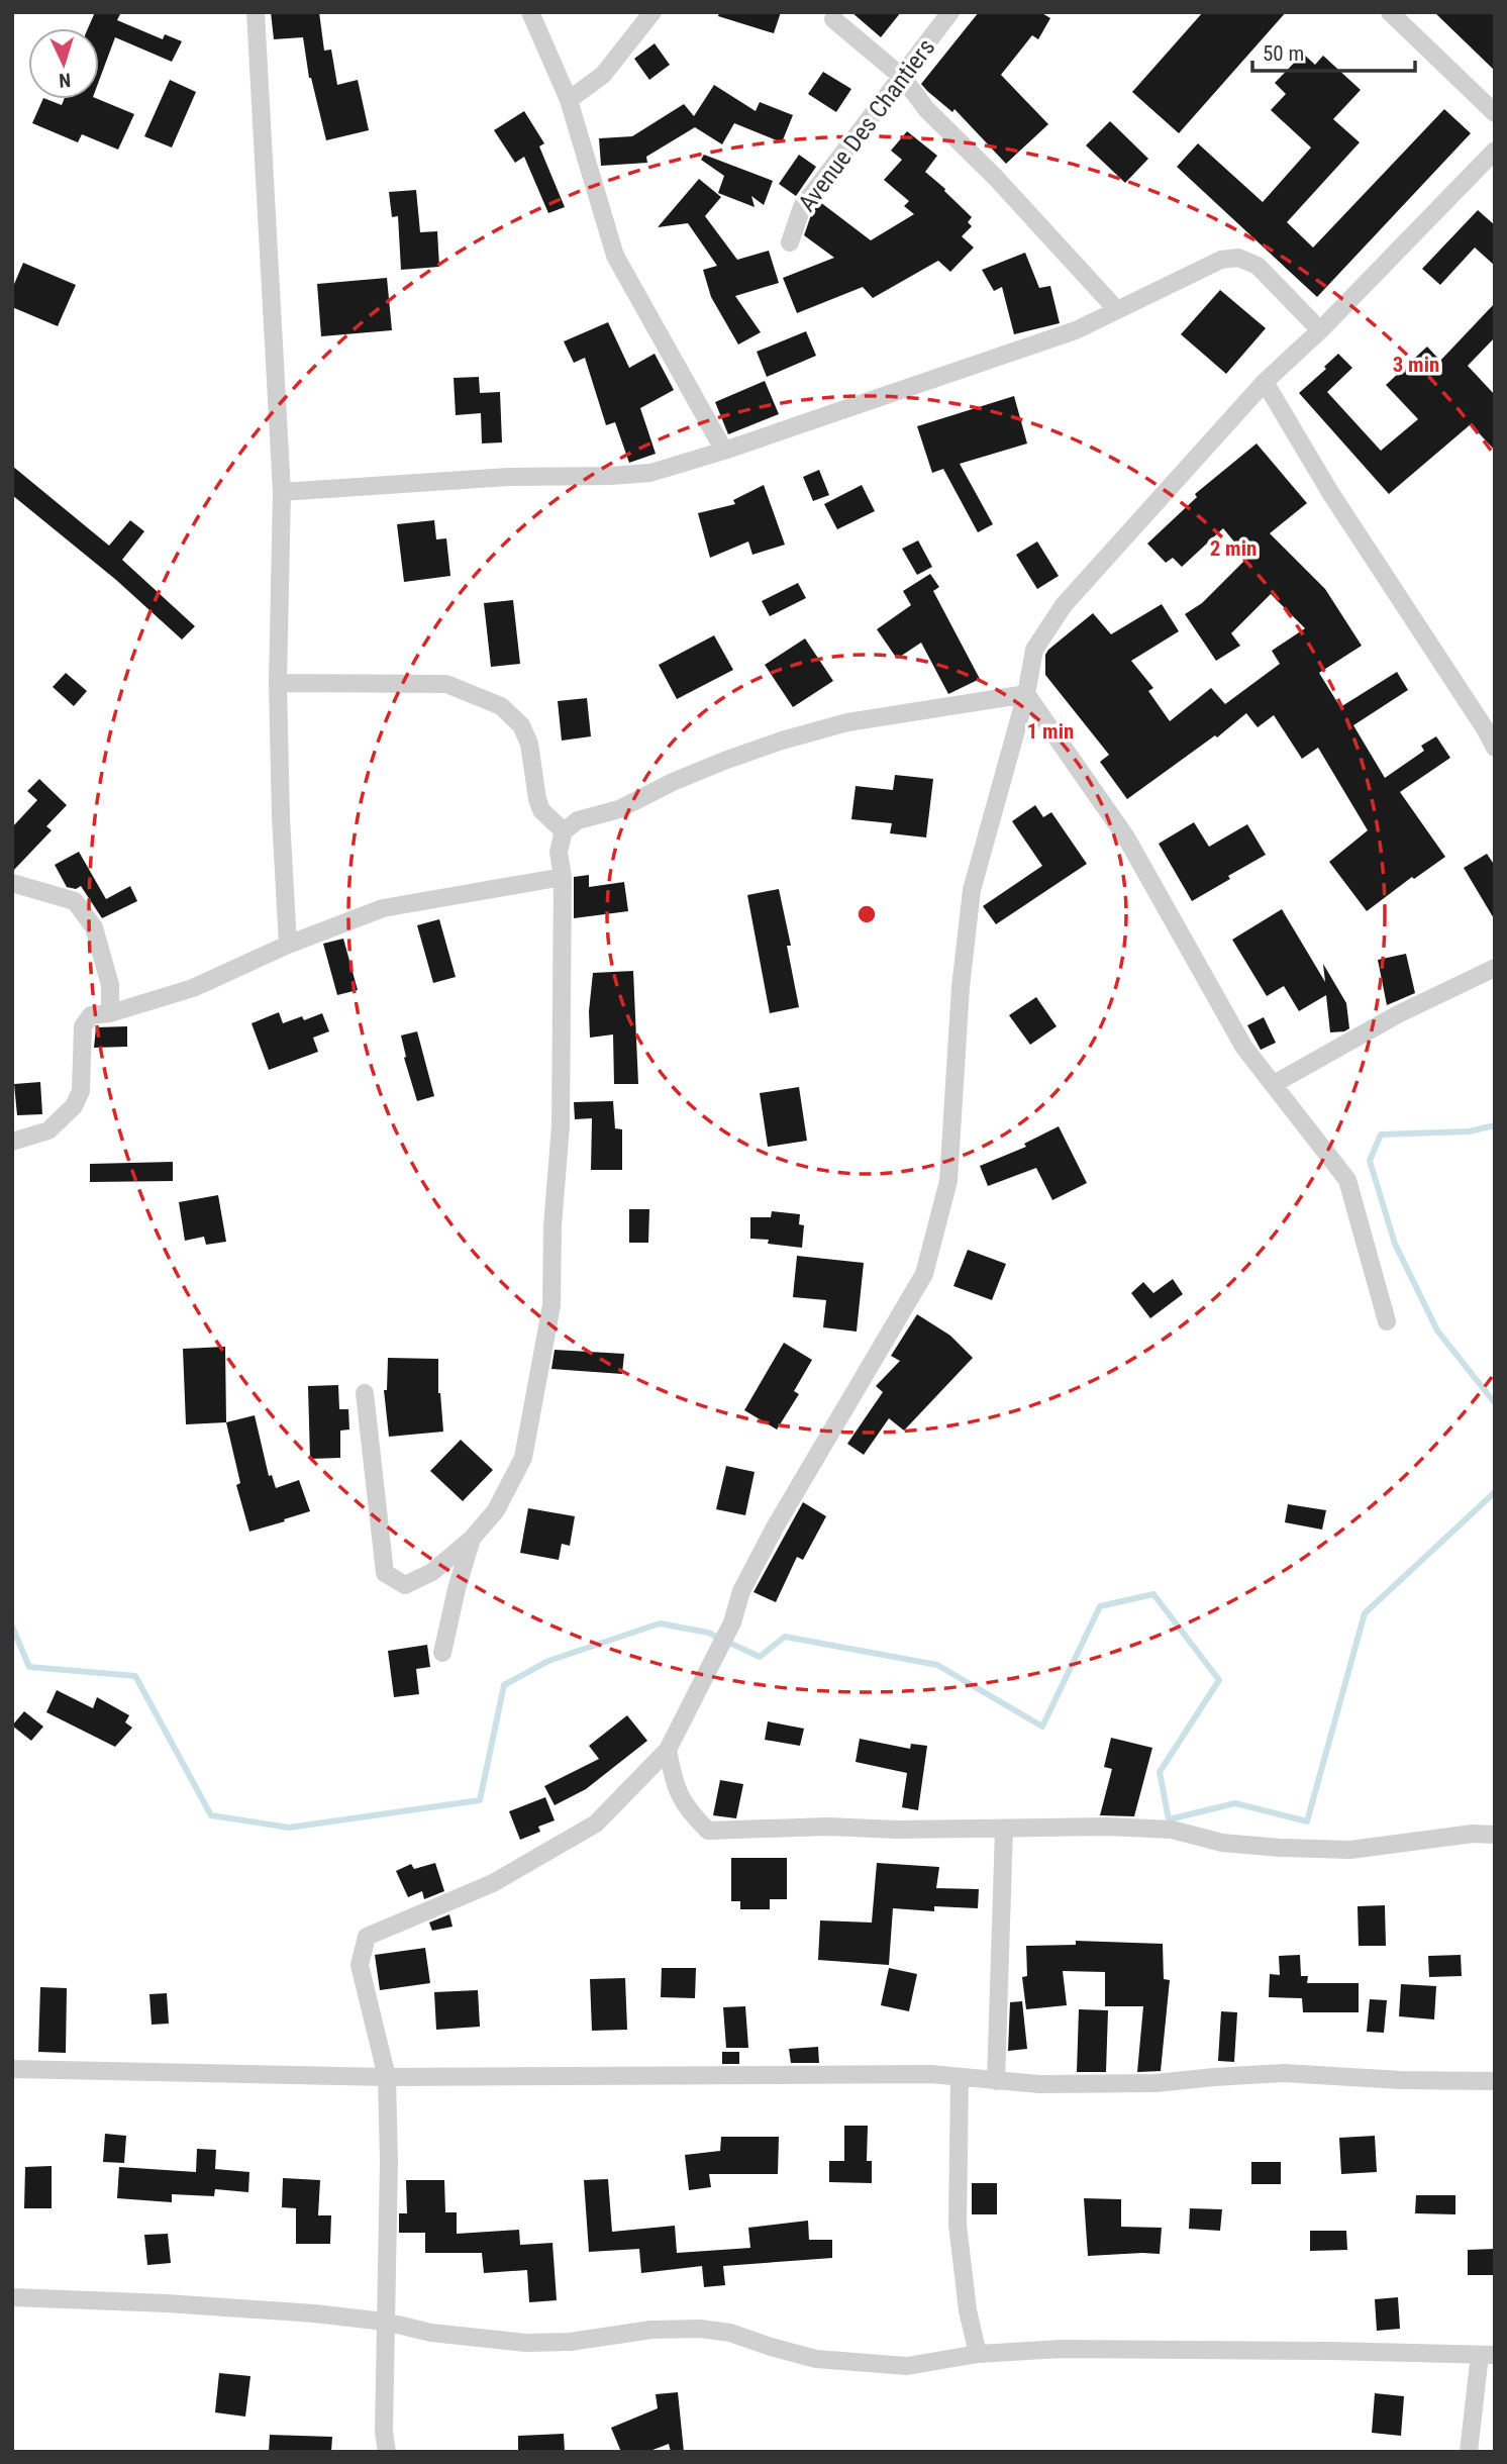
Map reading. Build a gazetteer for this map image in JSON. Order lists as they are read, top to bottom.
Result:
{
  "streets": {
    "street": ["Avenue Des Chantiers"]
  },
  "scale_bar": "50 m",
  "north": "bottom",
  "rings": ["3 min", "2 min", "1 min"]
}
